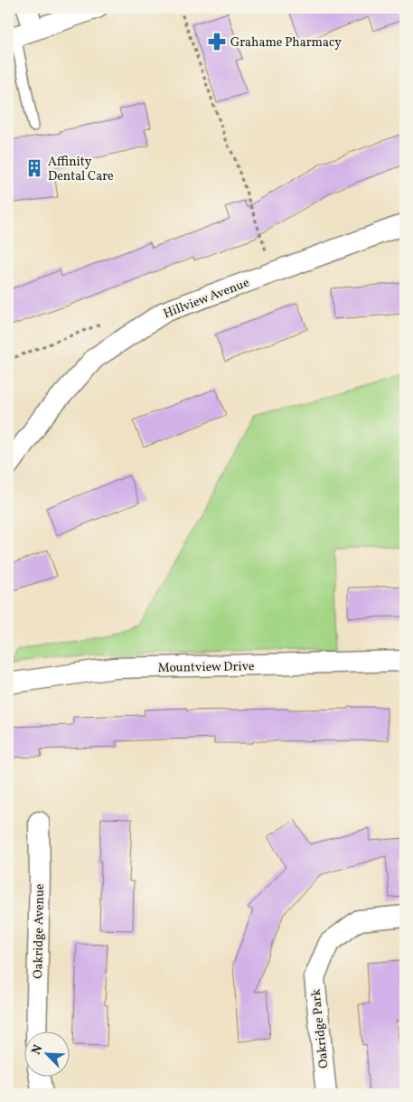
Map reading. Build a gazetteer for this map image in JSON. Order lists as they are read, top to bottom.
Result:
{
  "streets": {
    "street": [
      "Hillview Avenue",
      "Mountview Drive",
      "Oakridge Avenue",
      "Oakridge Park"
    ]
  },
  "places": {
    "pharmacy": ["Grahame Pharmacy"],
    "building": ["Affinity Dental Care"]
  },
  "north": "top left"
}
